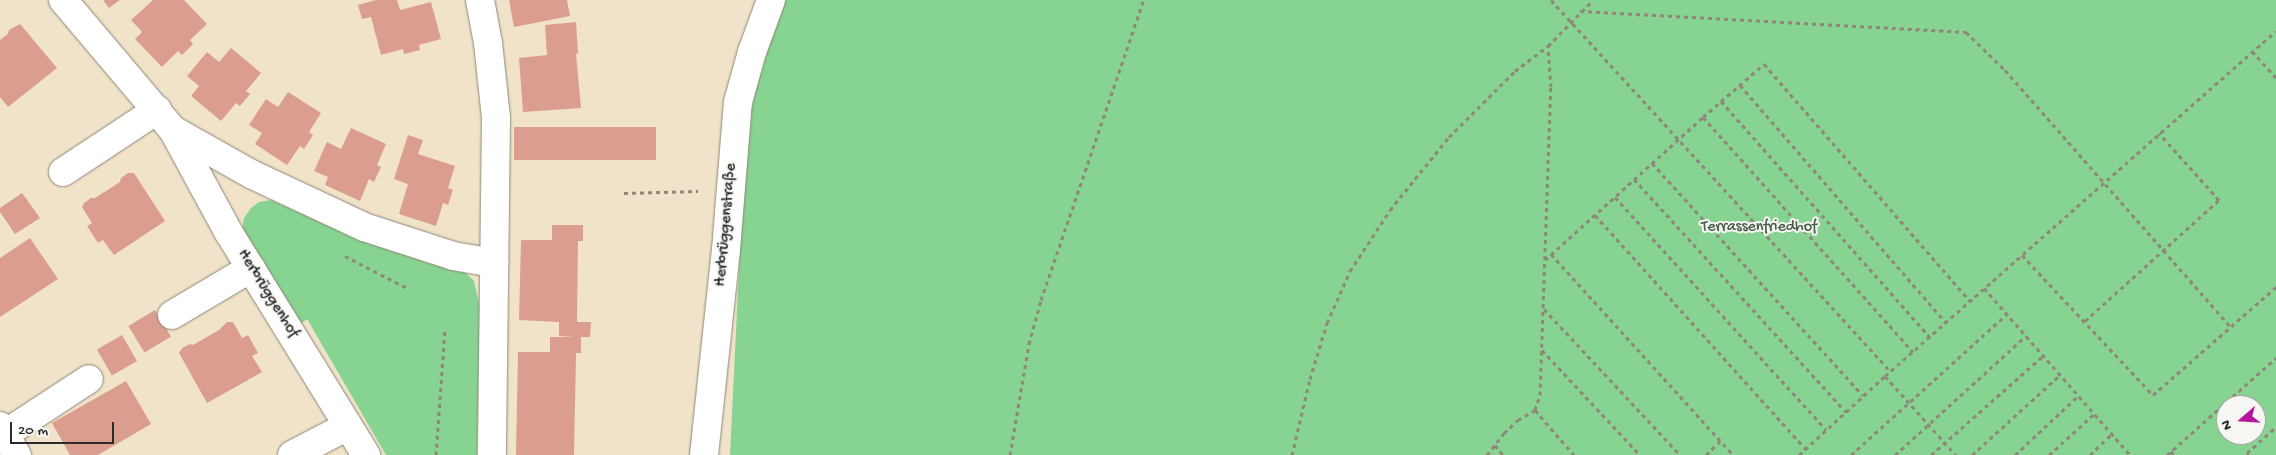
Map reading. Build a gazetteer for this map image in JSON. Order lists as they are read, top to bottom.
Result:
{
  "streets": {
    "street": ["Herbrüggenstraße", "Herbrüggenhof"]
  },
  "parks": ["Terrassenfriedhof"],
  "scale_bar": "20 m",
  "north": "left"
}
